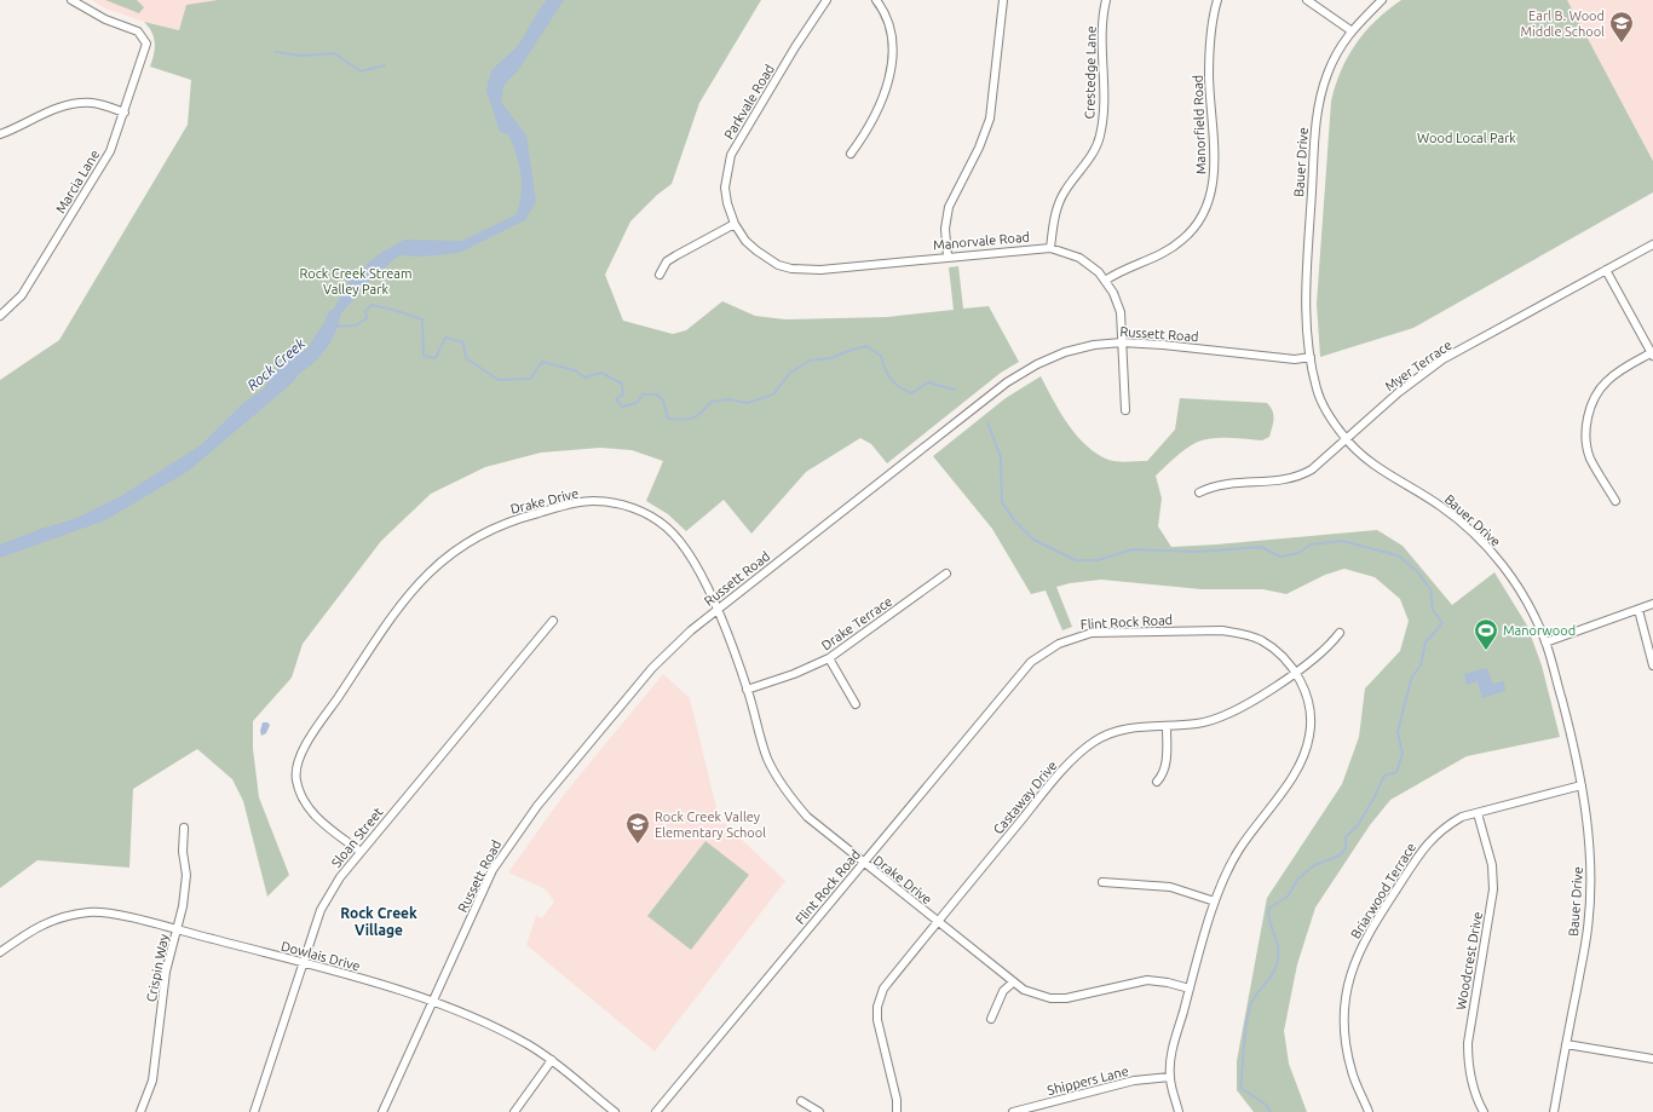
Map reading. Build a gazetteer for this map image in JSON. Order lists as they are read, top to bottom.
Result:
{
  "streets": {
    "street": [
      "Crestedge Lane",
      "Parkvale Road",
      "Manorfield Road",
      "Bauer Drive",
      "Marcia Lane",
      "Manorvale Road",
      "Russett Road",
      "Myer Terrace",
      "Drake Drive",
      "Flint Rock Road",
      "Drake Terrace",
      "Castaway Drive",
      "Sloan Street",
      "Briarwood Terrace",
      "Dowlais Drive",
      "Woodcrest Drive",
      "Crispin Way",
      "Shippers Lane"
    ]
  },
  "crossings": [
    ["Crestedge Lane", "Manorvale Road"],
    ["Parkvale Road", "Manorvale Road"],
    ["Manorfield Road", "Manorvale Road"],
    ["Bauer Drive", "Russett Road"],
    ["Bauer Drive", "Myer Terrace"],
    ["Bauer Drive", "Briarwood Terrace"],
    ["Manorvale Road", "Russett Road"],
    ["Russett Road", "Drake Drive"],
    ["Russett Road", "Dowlais Drive"],
    ["Drake Drive", "Flint Rock Road"],
    ["Drake Drive", "Drake Terrace"],
    ["Drake Drive", "Castaway Drive"],
    ["Drake Drive", "Sloan Street"],
    ["Flint Rock Road", "Castaway Drive"],
    ["Flint Rock Road", "Shippers Lane"],
    ["Sloan Street", "Dowlais Drive"],
    ["Briarwood Terrace", "Woodcrest Drive"],
    ["Dowlais Drive", "Crispin Way"]
  ],
  "districts": ["Rock Creek Village"],
  "water": ["Rock Creek"],
  "parks": ["Wood Local Park", "Rock Creek Stream Valley Park"],
  "places": {
    "school or university": ["Earl B. Wood Middle School", "Rock Creek Valley Elementary School"],
    "sports": ["Manorwood"]
  }
}
